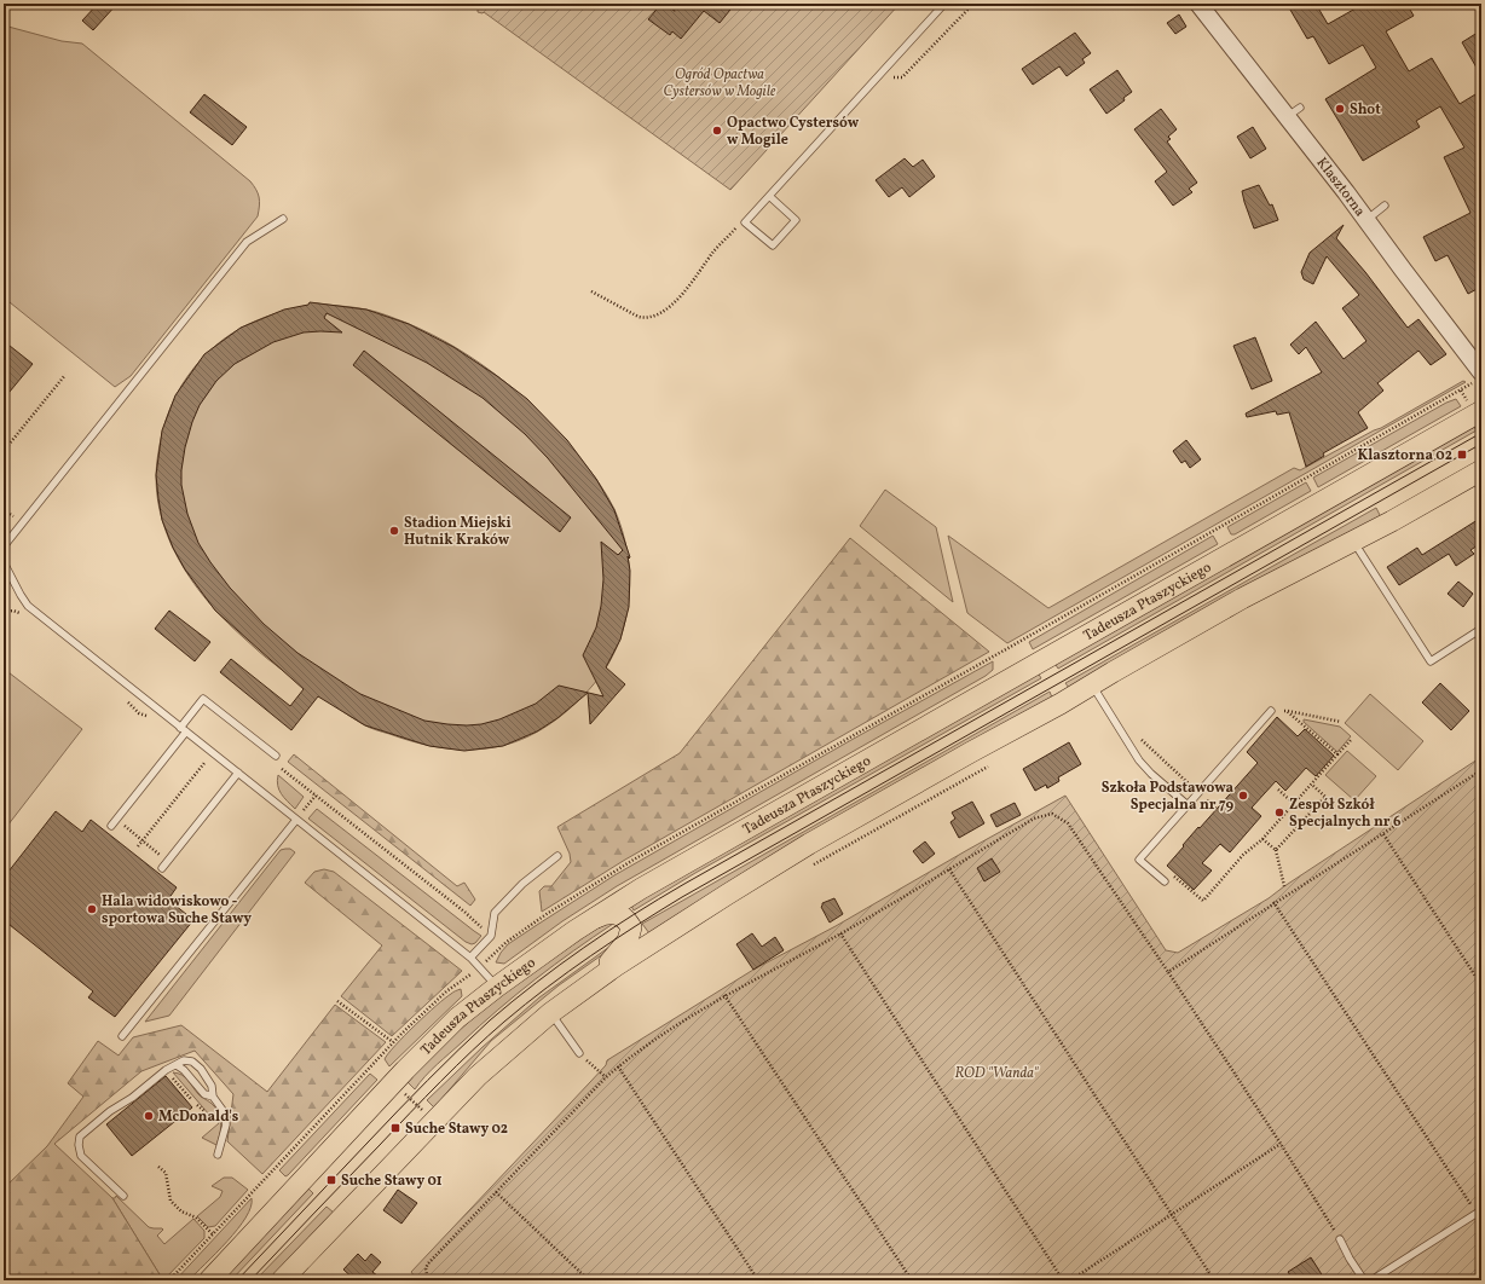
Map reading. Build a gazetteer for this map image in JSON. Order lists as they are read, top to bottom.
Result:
{
  "streets": {
    "main road": ["Tadeusza Ptaszyckiego"],
    "street": ["Klasztorna"]
  },
  "parks": ["Ogród Opactwa Cystersów w Mogile", "ROD \"Wanda\""],
  "places": {
    "other": [
      "Shot",
      "Opactwo Cystersów w Mogile",
      "Stadion Miejski Hutnik Kraków",
      "Szkoła Podstawowa Specjalna nr 79",
      "Zespół Szkół Specjalnych nr 6",
      "Hala widowiskowo - sportowa Suche Stawy",
      "McDonald's"
    ],
    "transit": ["Klasztorna 02", "Suche Stawy 02", "Suche Stawy 01"]
  }
}
